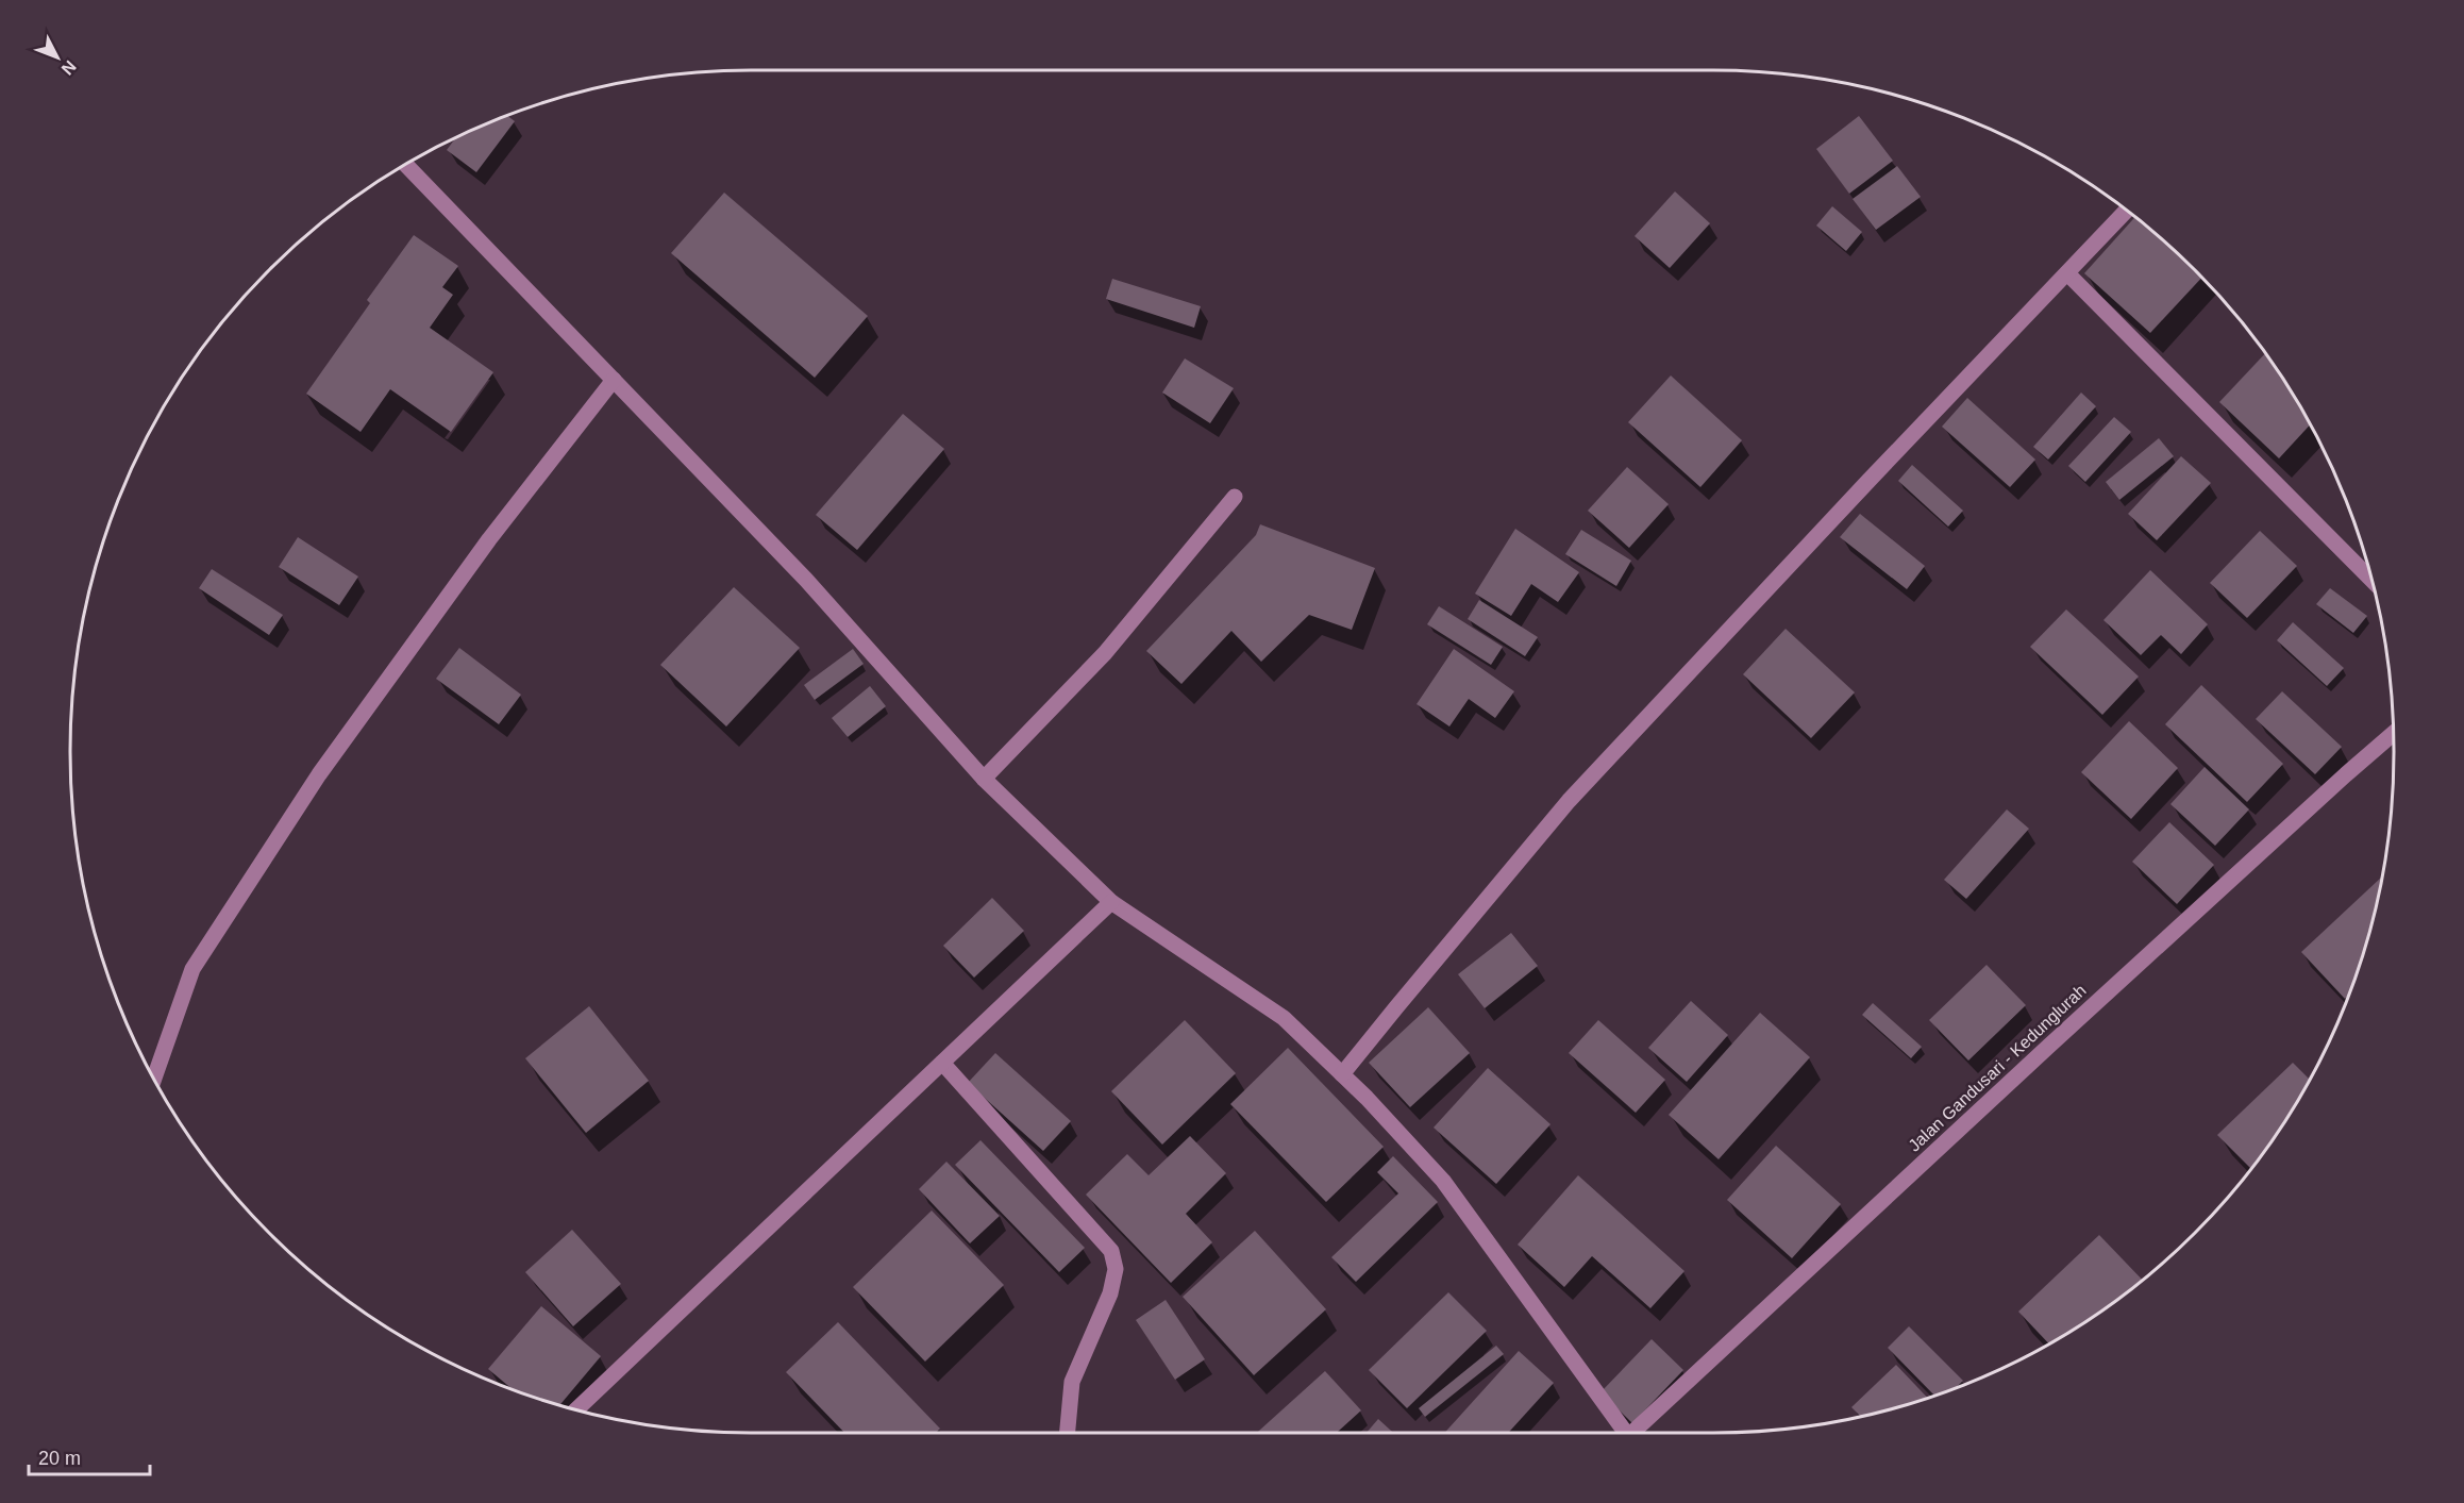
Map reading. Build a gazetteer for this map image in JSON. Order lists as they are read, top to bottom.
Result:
{
  "streets": {
    "street": ["Jalan Gandusari - Kedunglurah"]
  },
  "scale_bar": "20 m",
  "north": "bottom right"
}
